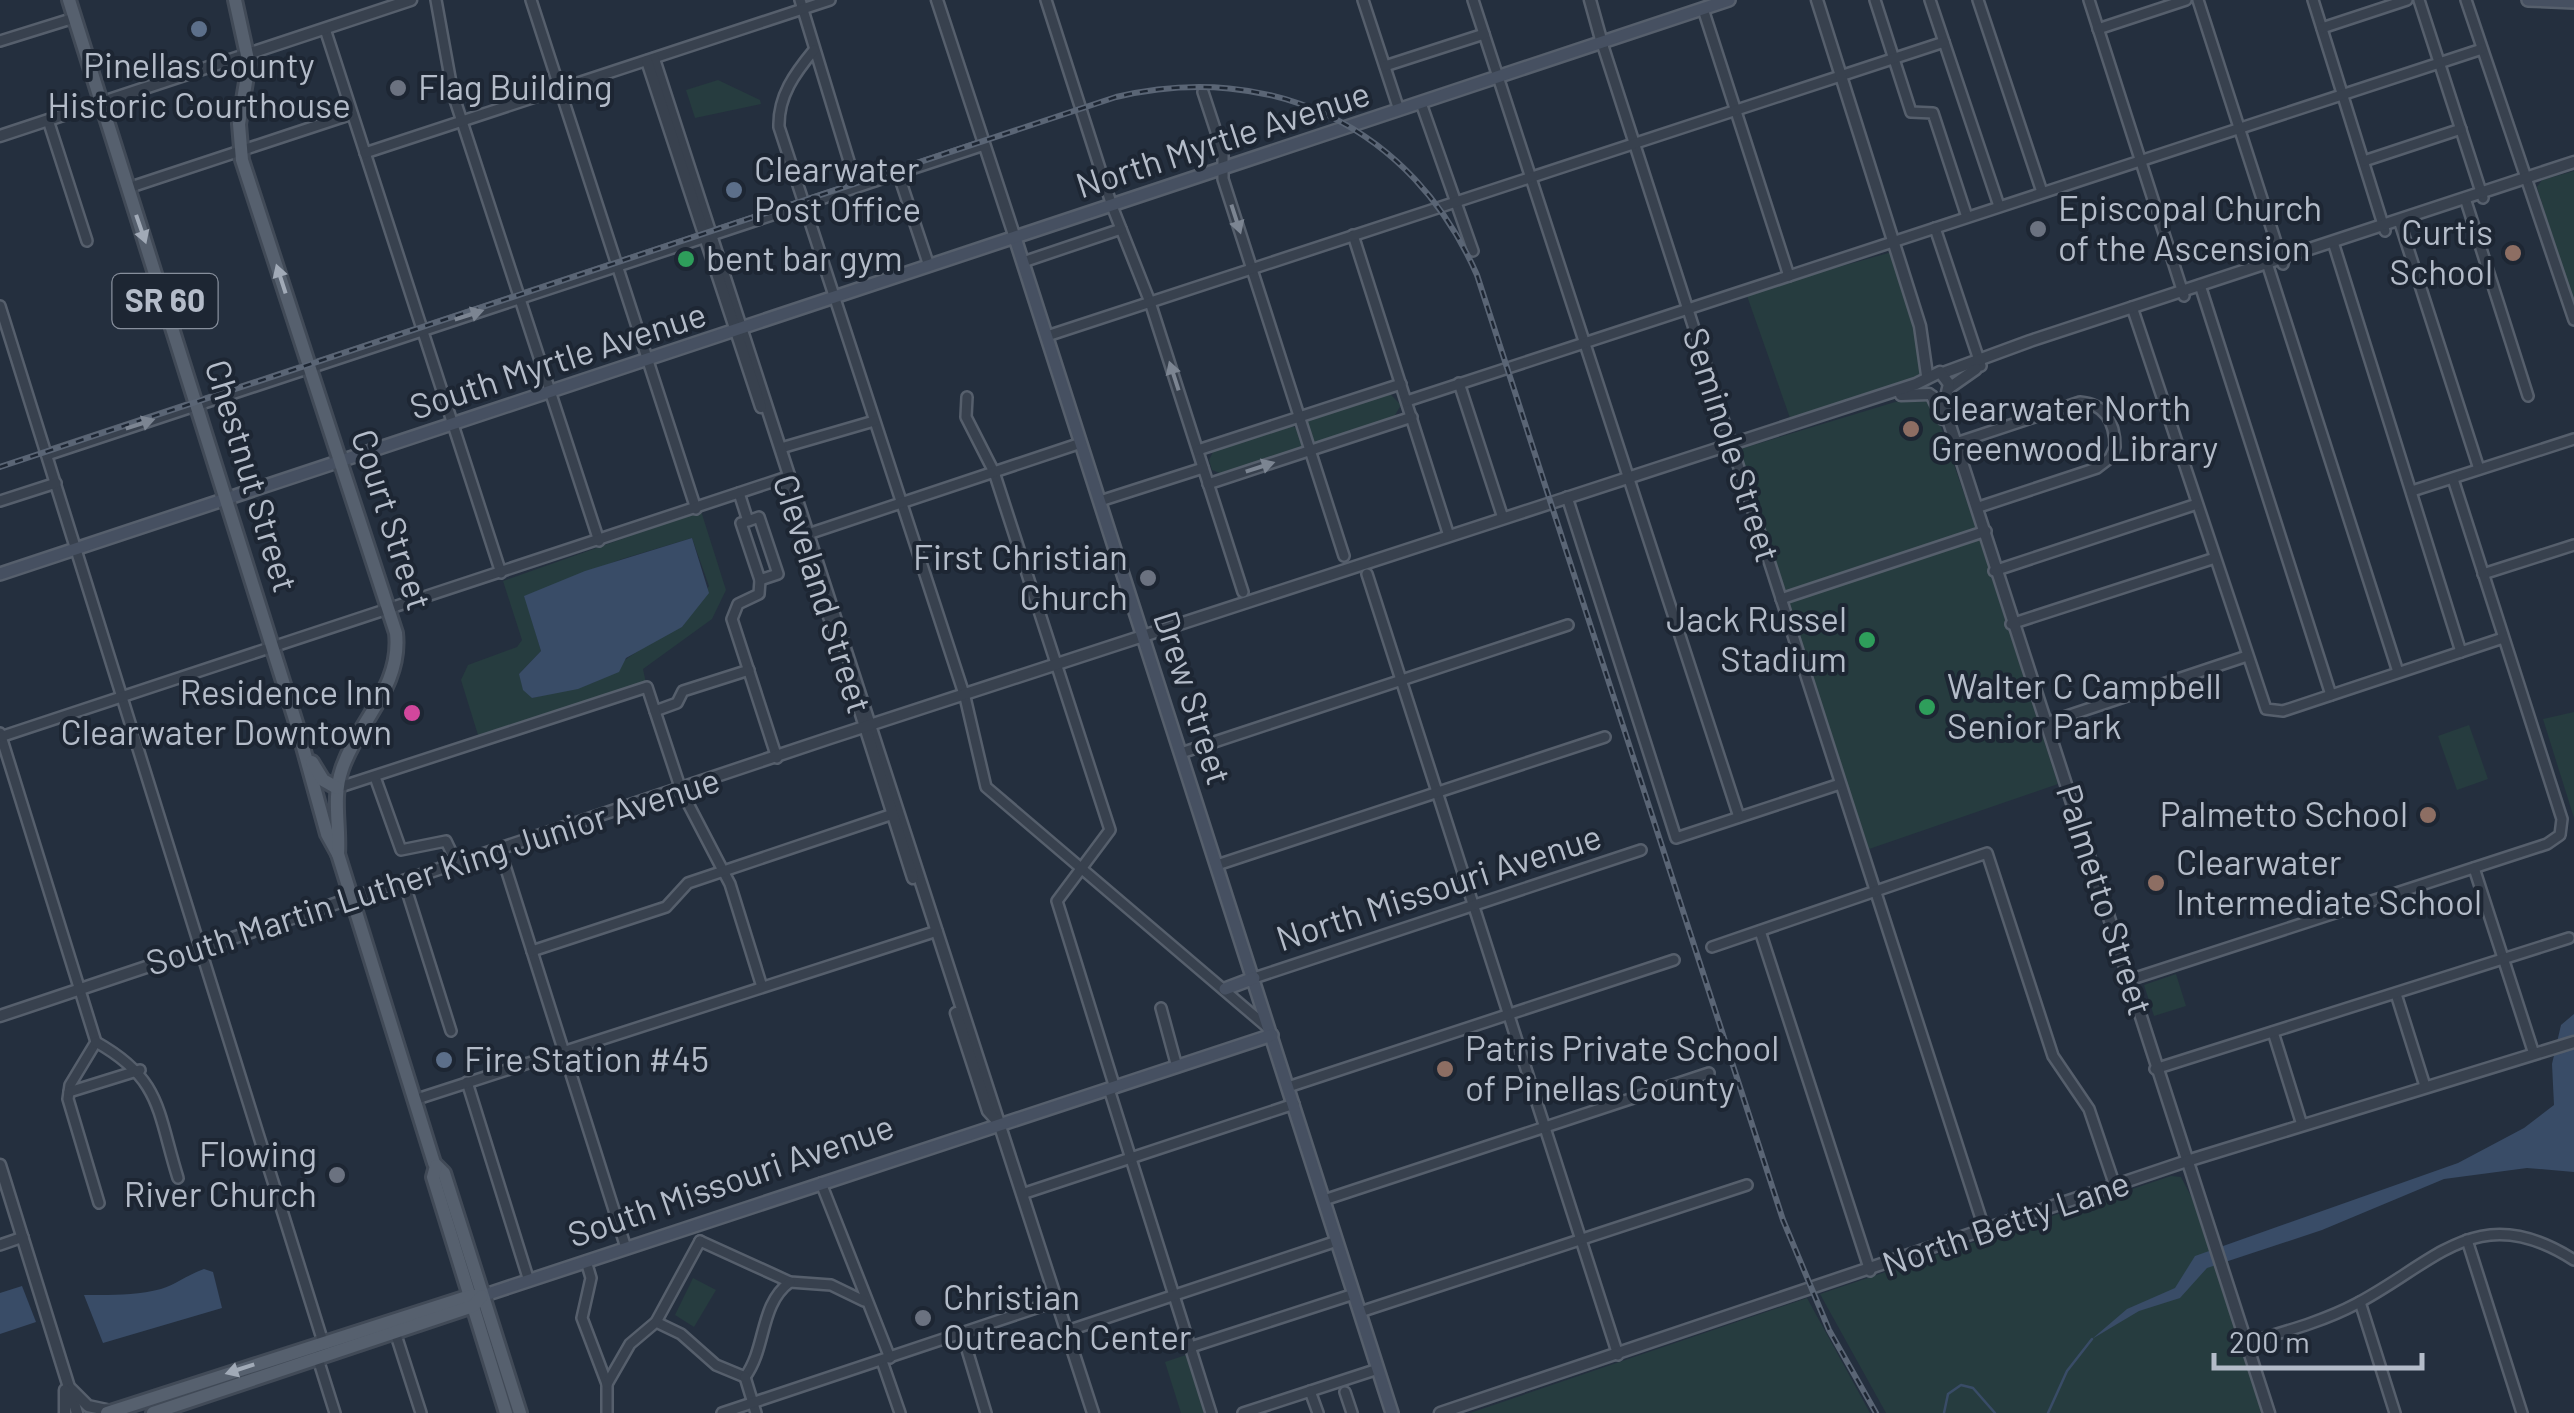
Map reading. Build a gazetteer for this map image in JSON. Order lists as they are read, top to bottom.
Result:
{
  "streets": {
    "main road": [
      "North Myrtle Avenue",
      "SR 60",
      "South Myrtle Avenue",
      "Chestnut Street",
      "Court Street",
      "Drew Street",
      "South Missouri Avenue"
    ],
    "street": [
      "Seminole Street",
      "Cleveland Street",
      "South Martin Luther King Junior Avenue",
      "North Missouri Avenue",
      "Palmetto Street",
      "North Betty Lane"
    ]
  },
  "crossings": [
    ["North Myrtle Avenue", "South Myrtle Avenue"],
    ["North Myrtle Avenue", "Seminole Street"],
    ["North Myrtle Avenue", "Cleveland Street"],
    ["North Myrtle Avenue", "Drew Street"],
    ["South Myrtle Avenue", "Chestnut Street"],
    ["South Myrtle Avenue", "Court Street"],
    ["South Myrtle Avenue", "Cleveland Street"],
    ["Seminole Street", "South Martin Luther King Junior Avenue"],
    ["Seminole Street", "North Betty Lane"],
    ["Chestnut Street", "Court Street"],
    ["Court Street", "South Martin Luther King Junior Avenue"],
    ["Court Street", "South Missouri Avenue"],
    ["Cleveland Street", "South Martin Luther King Junior Avenue"],
    ["Cleveland Street", "South Missouri Avenue"],
    ["Drew Street", "South Martin Luther King Junior Avenue"],
    ["Drew Street", "North Missouri Avenue"],
    ["Palmetto Street", "North Betty Lane"]
  ],
  "places": [
    "Pinellas County Historic Courthouse",
    "Flag Building",
    "Clearwater Post Office",
    "Episcopal Church of the Ascension",
    "Curtis School",
    "bent bar gym",
    "Clearwater North Greenwood Library",
    "First Christian Church",
    "Jack Russel Stadium",
    "Walter C Campbell Senior Park",
    "Residence Inn Clearwater Downtown",
    "Palmetto School",
    "Clearwater Intermediate School",
    "Fire Station #45",
    "Patris Private School of Pinellas County",
    "Flowing River Church",
    "Christian Outreach Center"
  ],
  "scale_bar": "200 m"
}
